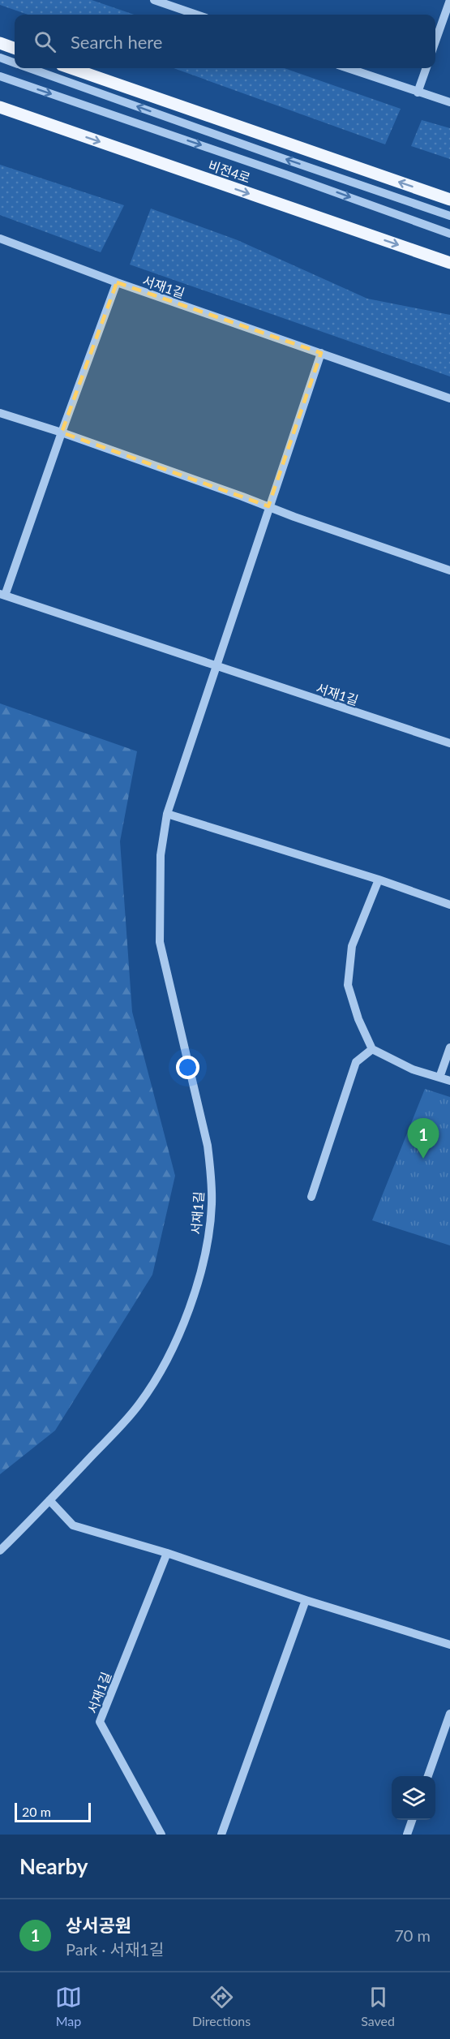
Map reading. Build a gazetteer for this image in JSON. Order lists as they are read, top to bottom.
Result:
{
  "streets": {
    "main road": ["비전4로"],
    "street": ["서재1길"]
  },
  "scale_bar": "20 m",
  "page": {
    "search": "Search here",
    "pins": "1",
    "scale": "20 m",
    "heading": "Nearby",
    "list": [
      {
        "mark": "1",
        "name": "상서공원",
        "note": "Park · 서재1길",
        "value": "70 m"
      }
    ],
    "nav": ["Map", "Directions", "Saved"]
  }
}
